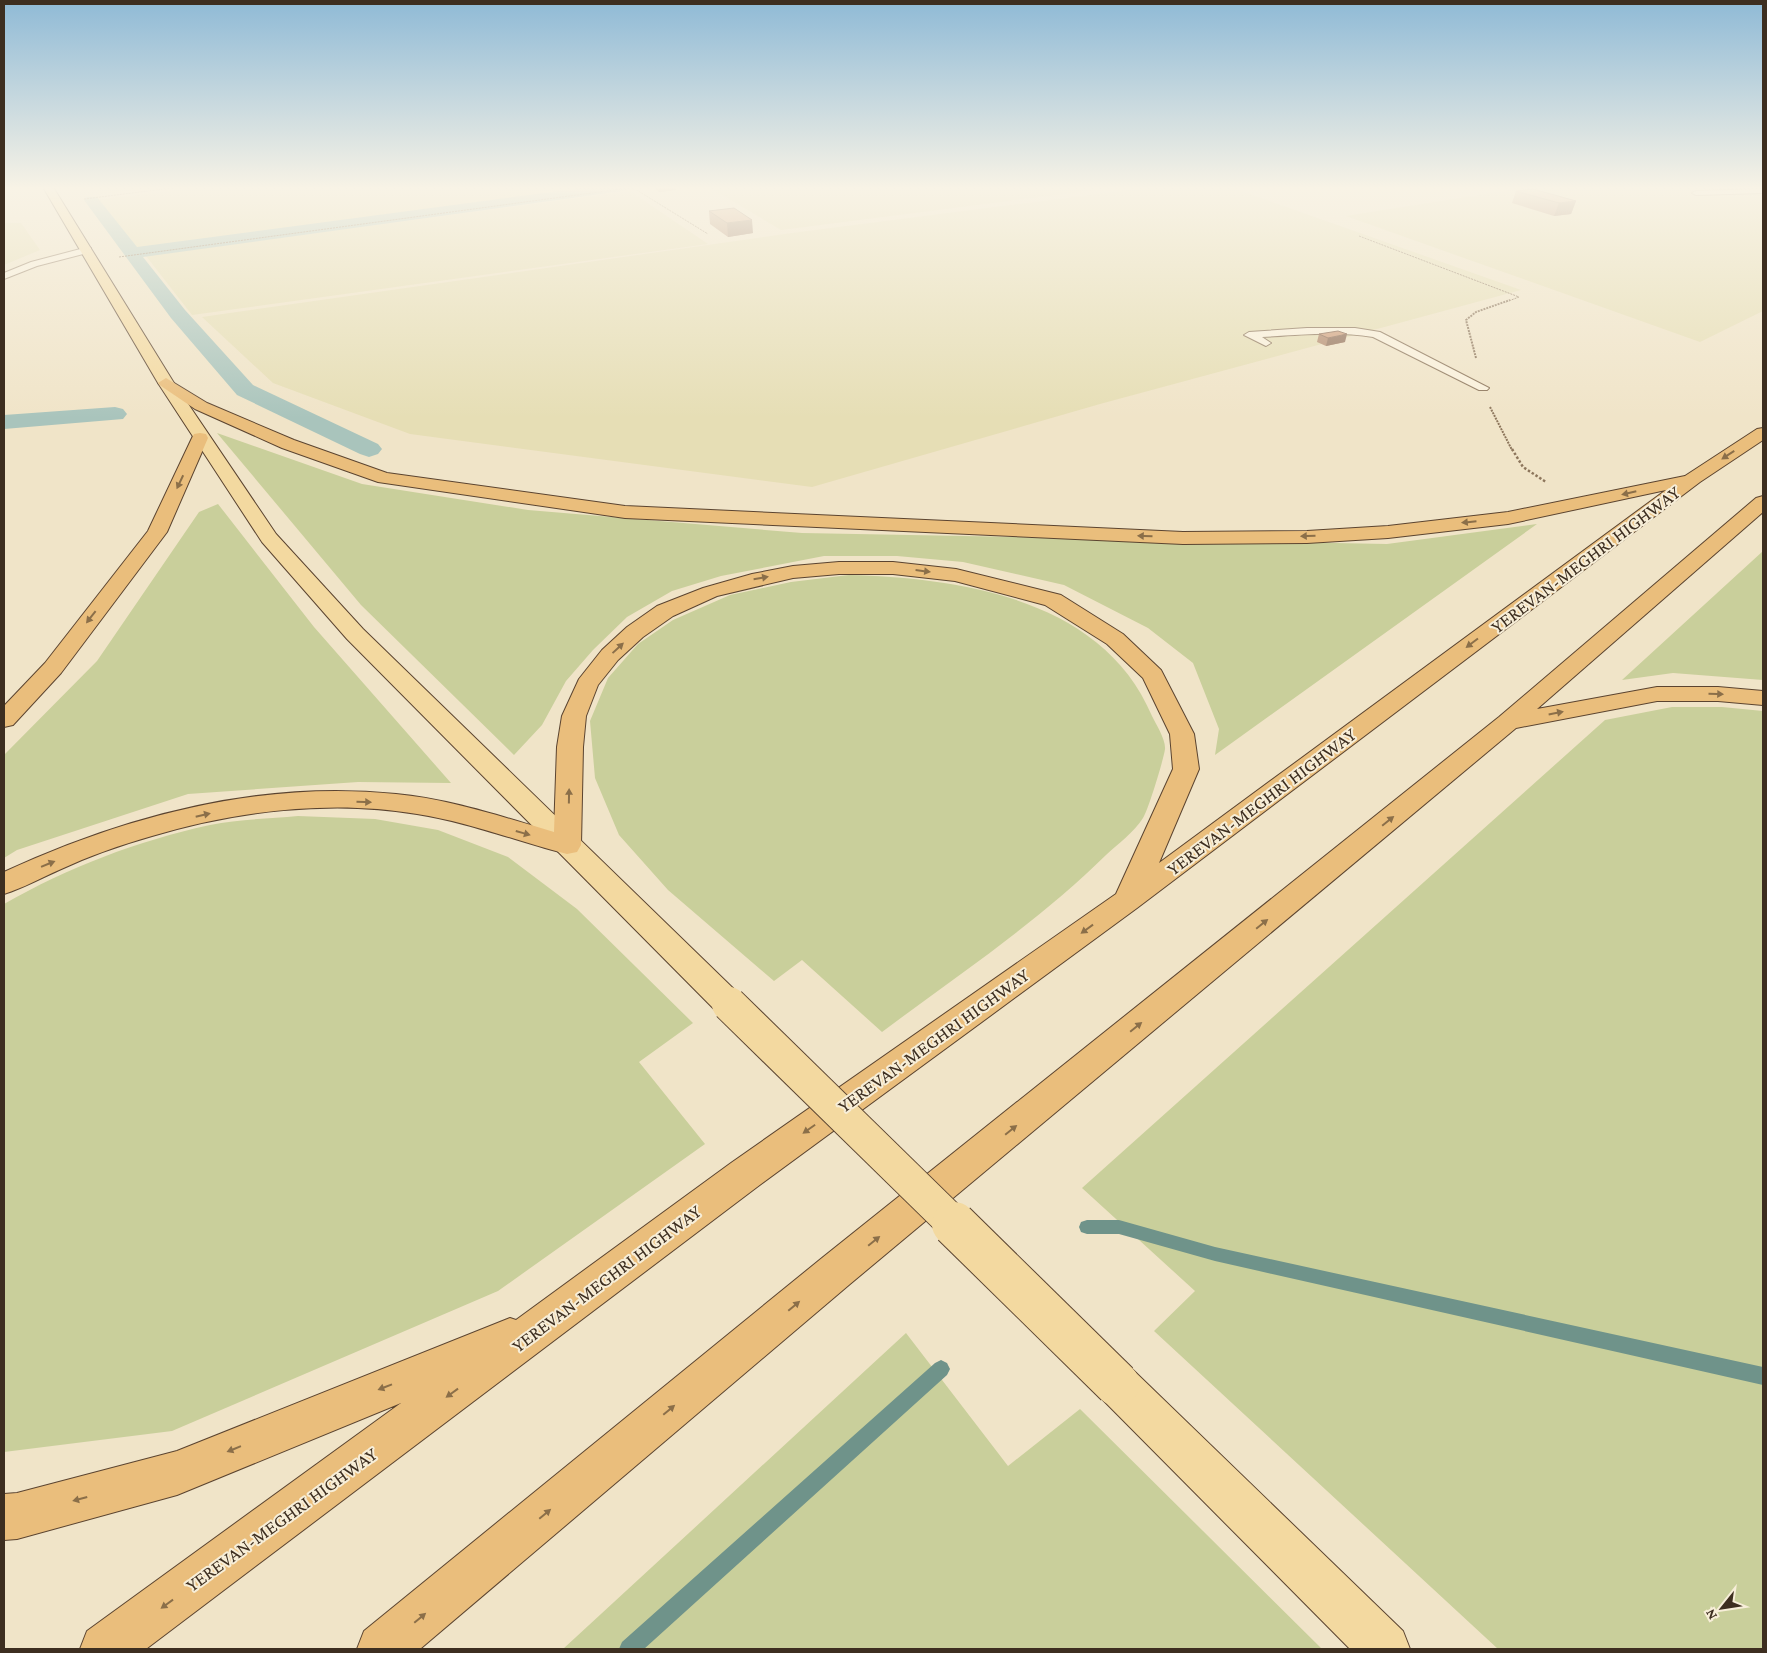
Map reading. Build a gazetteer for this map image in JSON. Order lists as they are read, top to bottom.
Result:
{
  "streets": {
    "highway": ["YEREVAN-MEGHRI HIGHWAY"]
  },
  "north": "bottom left"
}
